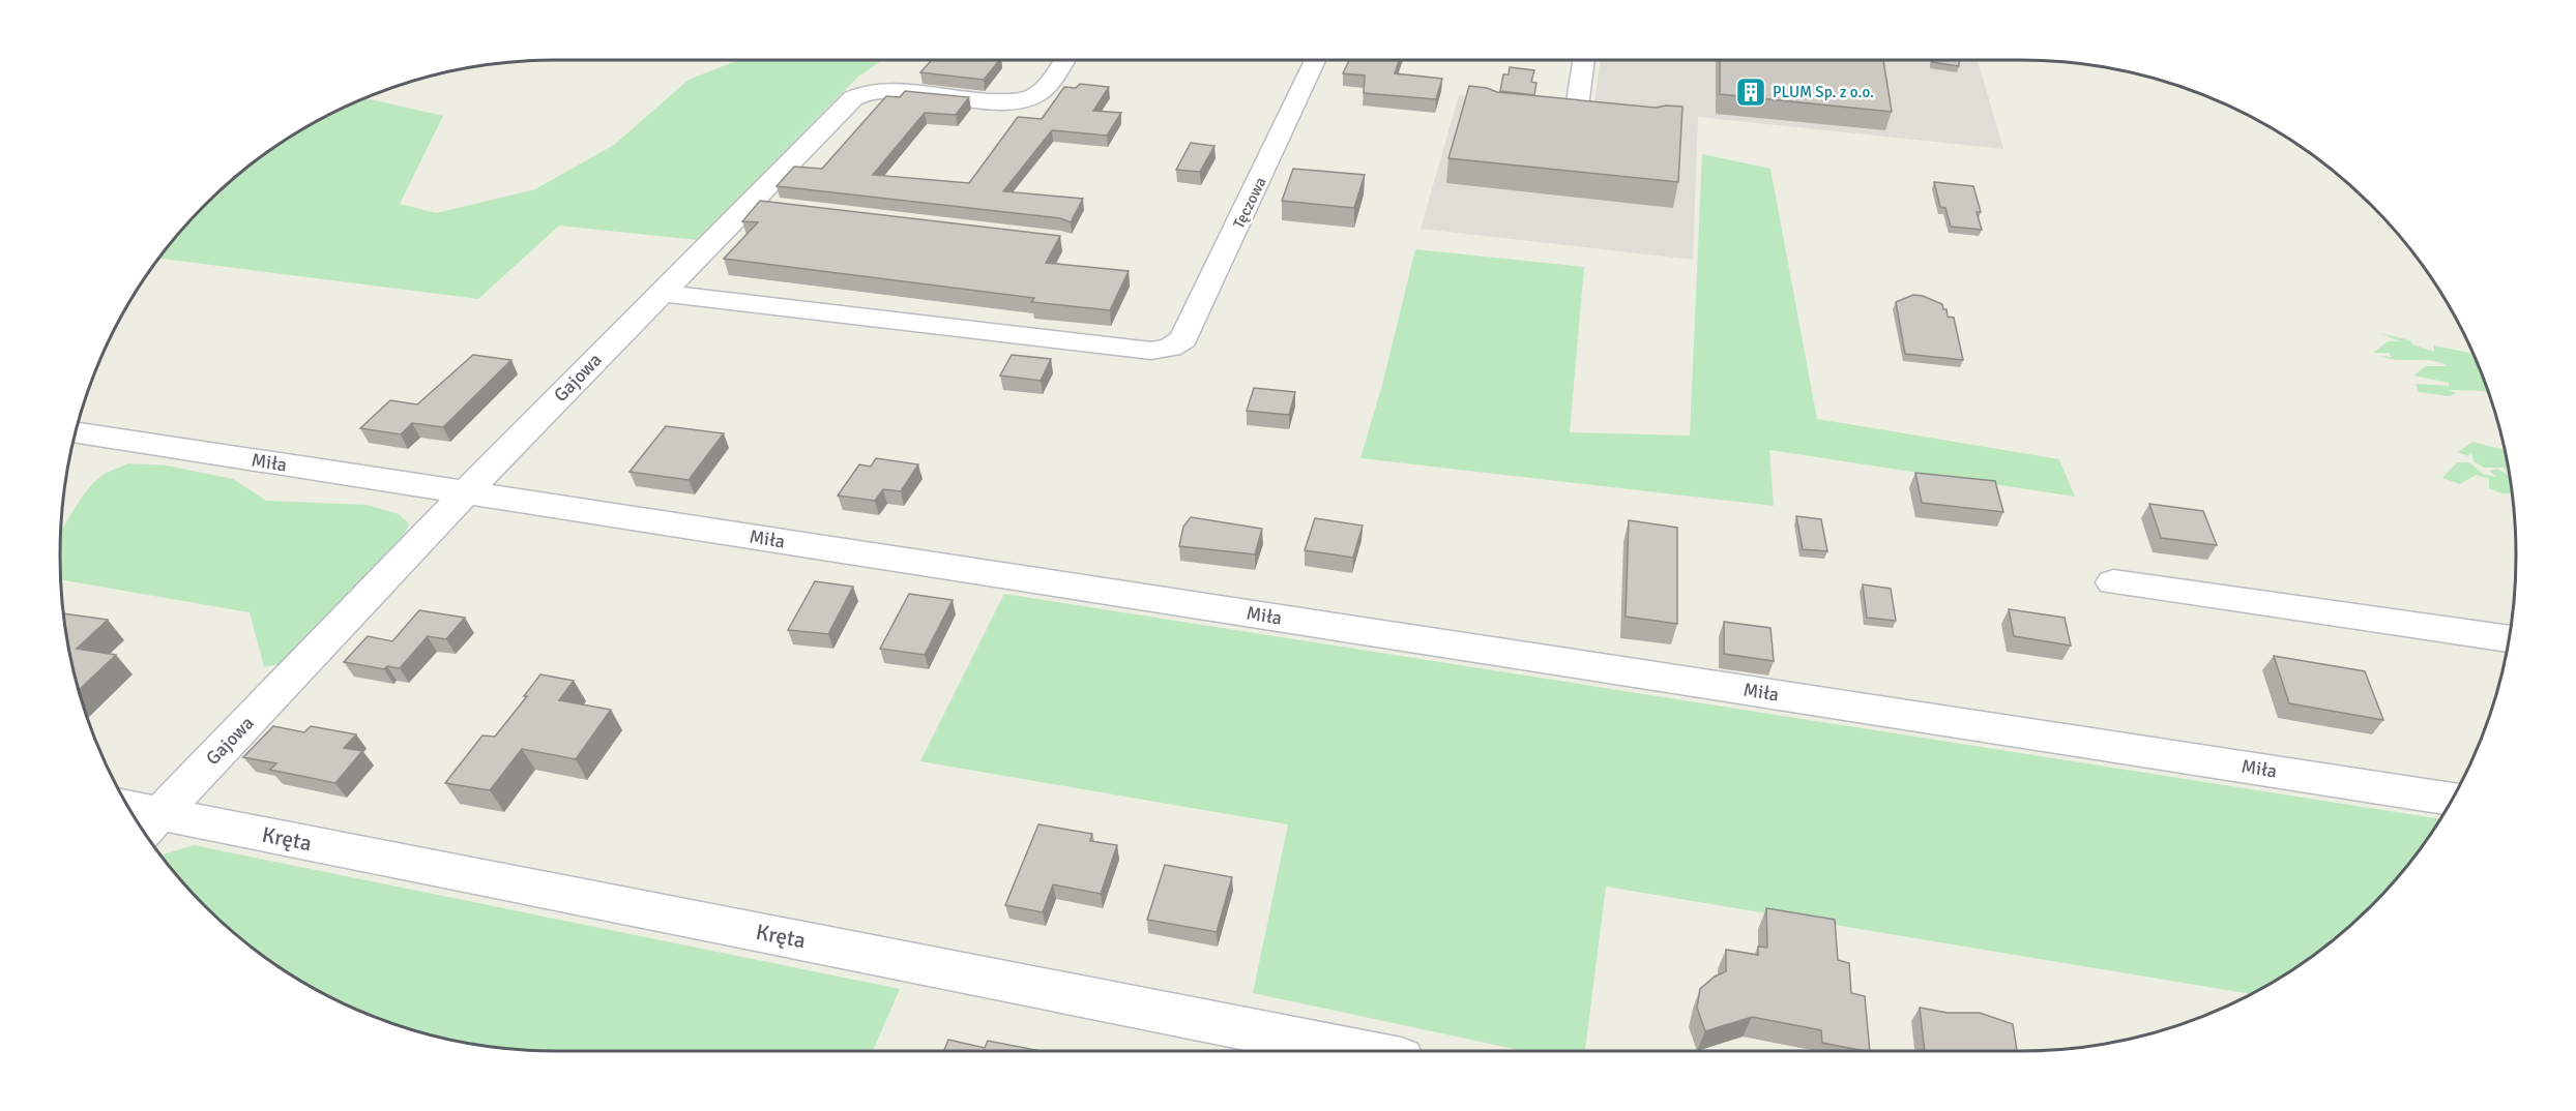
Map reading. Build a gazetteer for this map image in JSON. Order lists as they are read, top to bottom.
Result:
{
  "streets": {
    "street": [
      "Tęczowa",
      "Gajowa",
      "Miła",
      "Kręta"
    ]
  },
  "crossings": [
    ["Tęczowa", "Gajowa"],
    ["Gajowa", "Miła"],
    ["Gajowa", "Kręta"]
  ],
  "places": {
    "building": ["PLUM Sp. z o.o."]
  }
}
